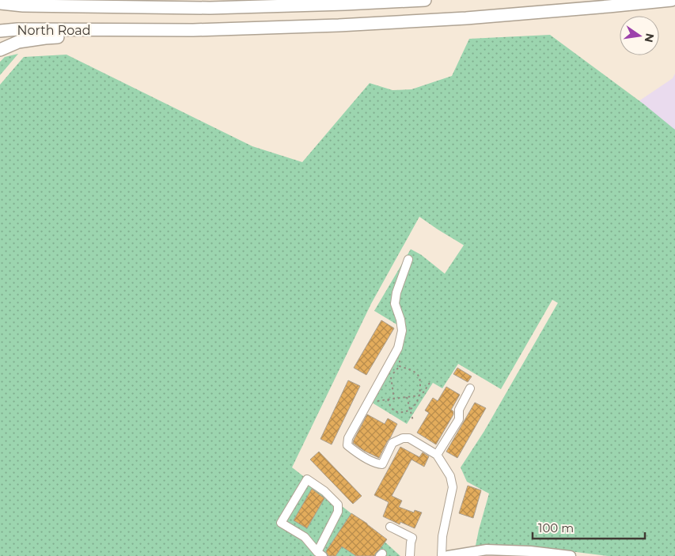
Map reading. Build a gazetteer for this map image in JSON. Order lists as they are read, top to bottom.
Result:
{
  "streets": {
    "highway": ["North Road"]
  },
  "scale_bar": "100 m",
  "north": "right"
}
